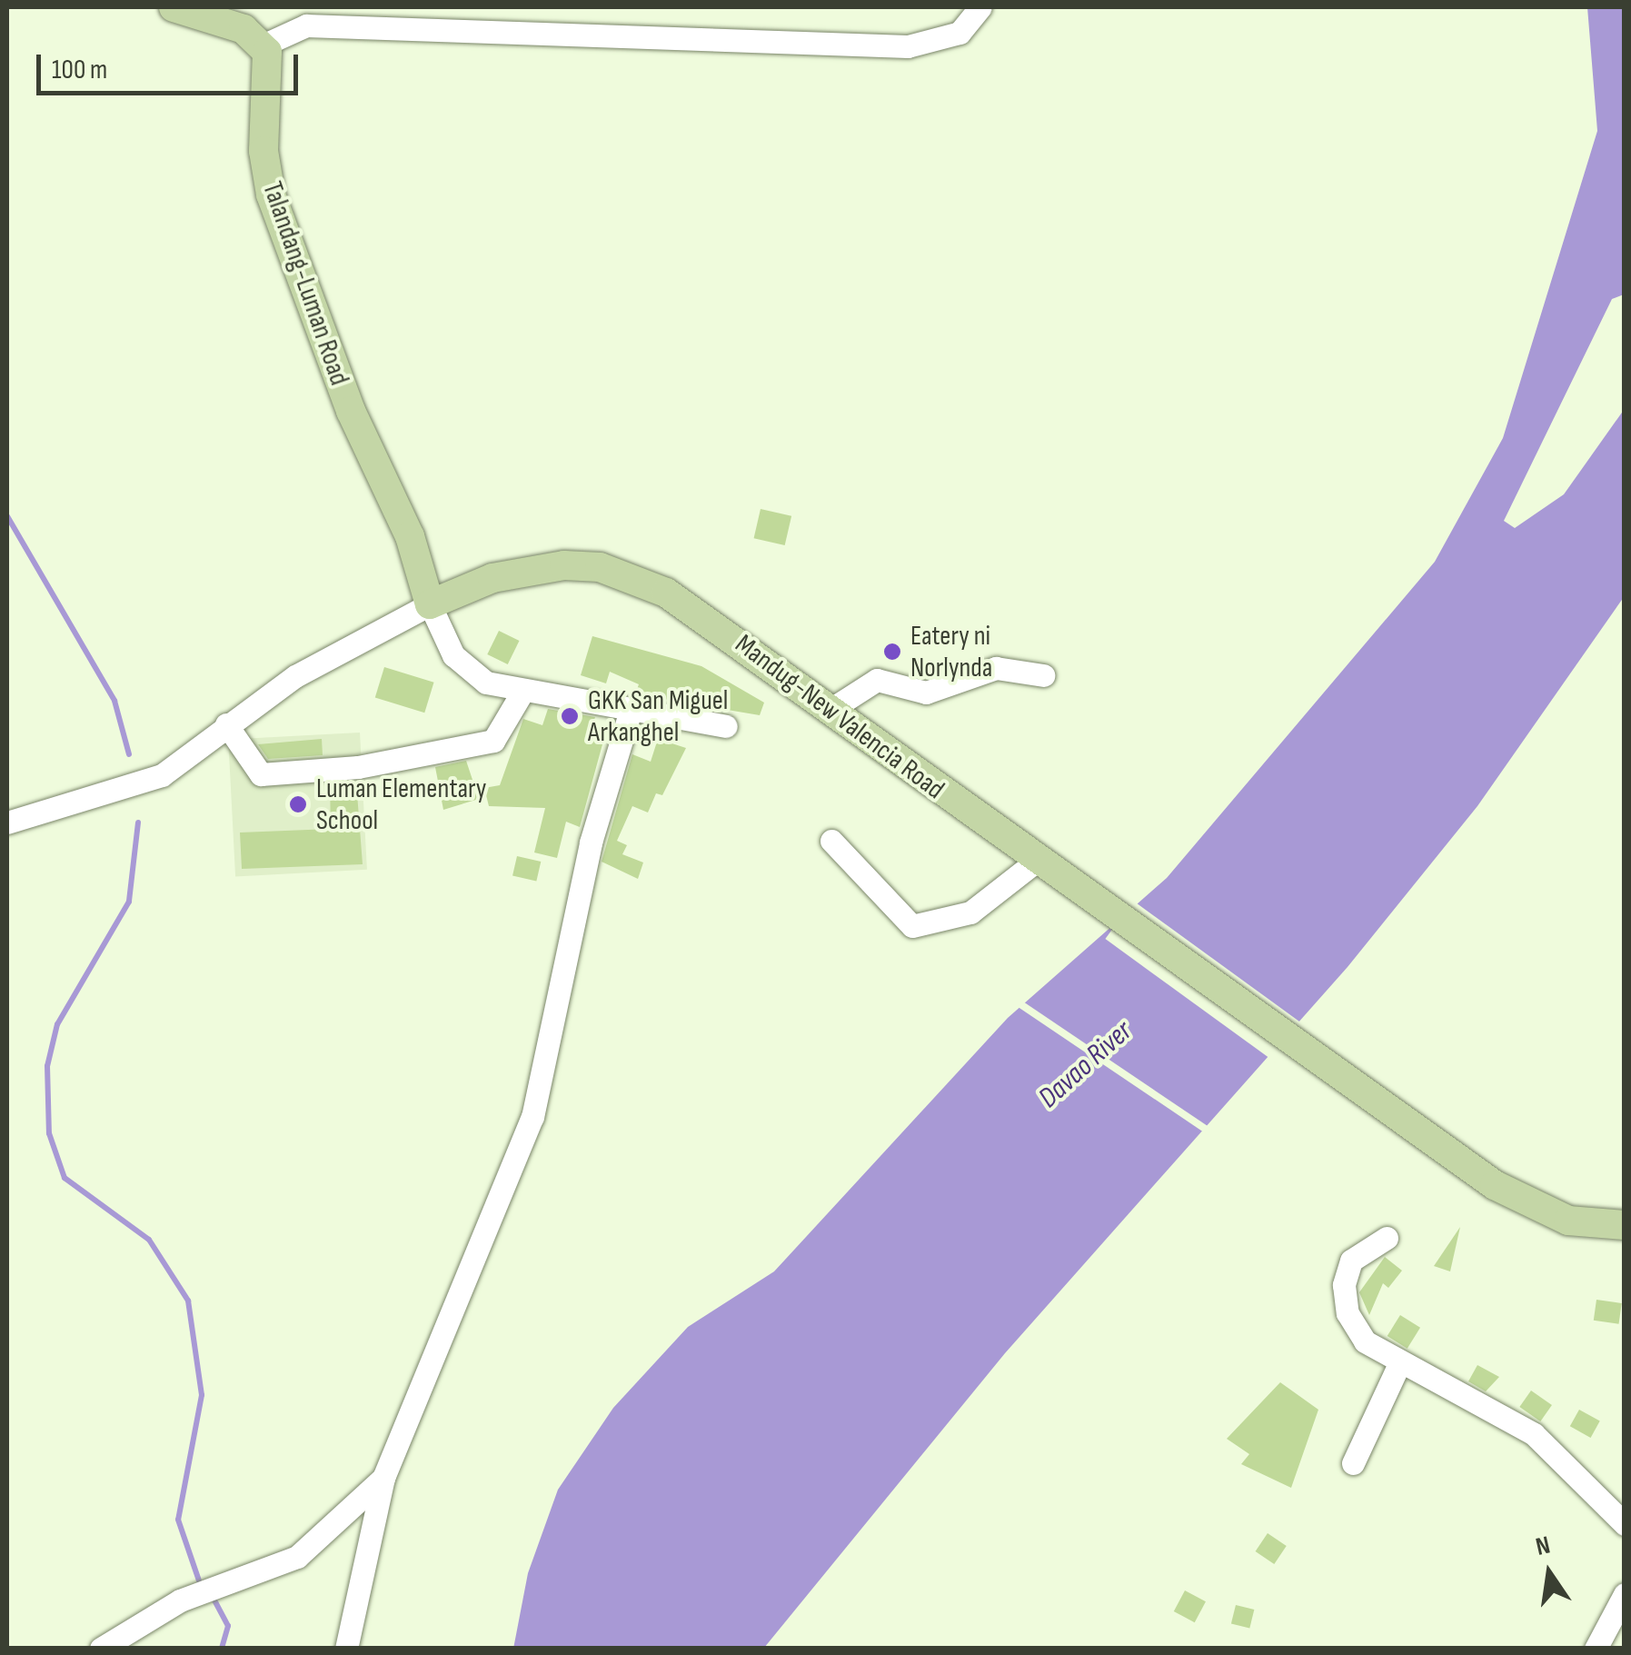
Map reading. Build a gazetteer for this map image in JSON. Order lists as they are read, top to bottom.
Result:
{
  "streets": {
    "main road": ["Talandang-Luman Road", "Mandug-New Valencia Road"]
  },
  "crossings": [
    ["Talandang-Luman Road", "Mandug-New Valencia Road"]
  ],
  "water": ["Davao River"],
  "places": ["Eatery ni Norlynda", "GKK San Miguel Arkanghel", "Luman Elementary School"],
  "scale_bar": "100 m",
  "north": "top"
}
